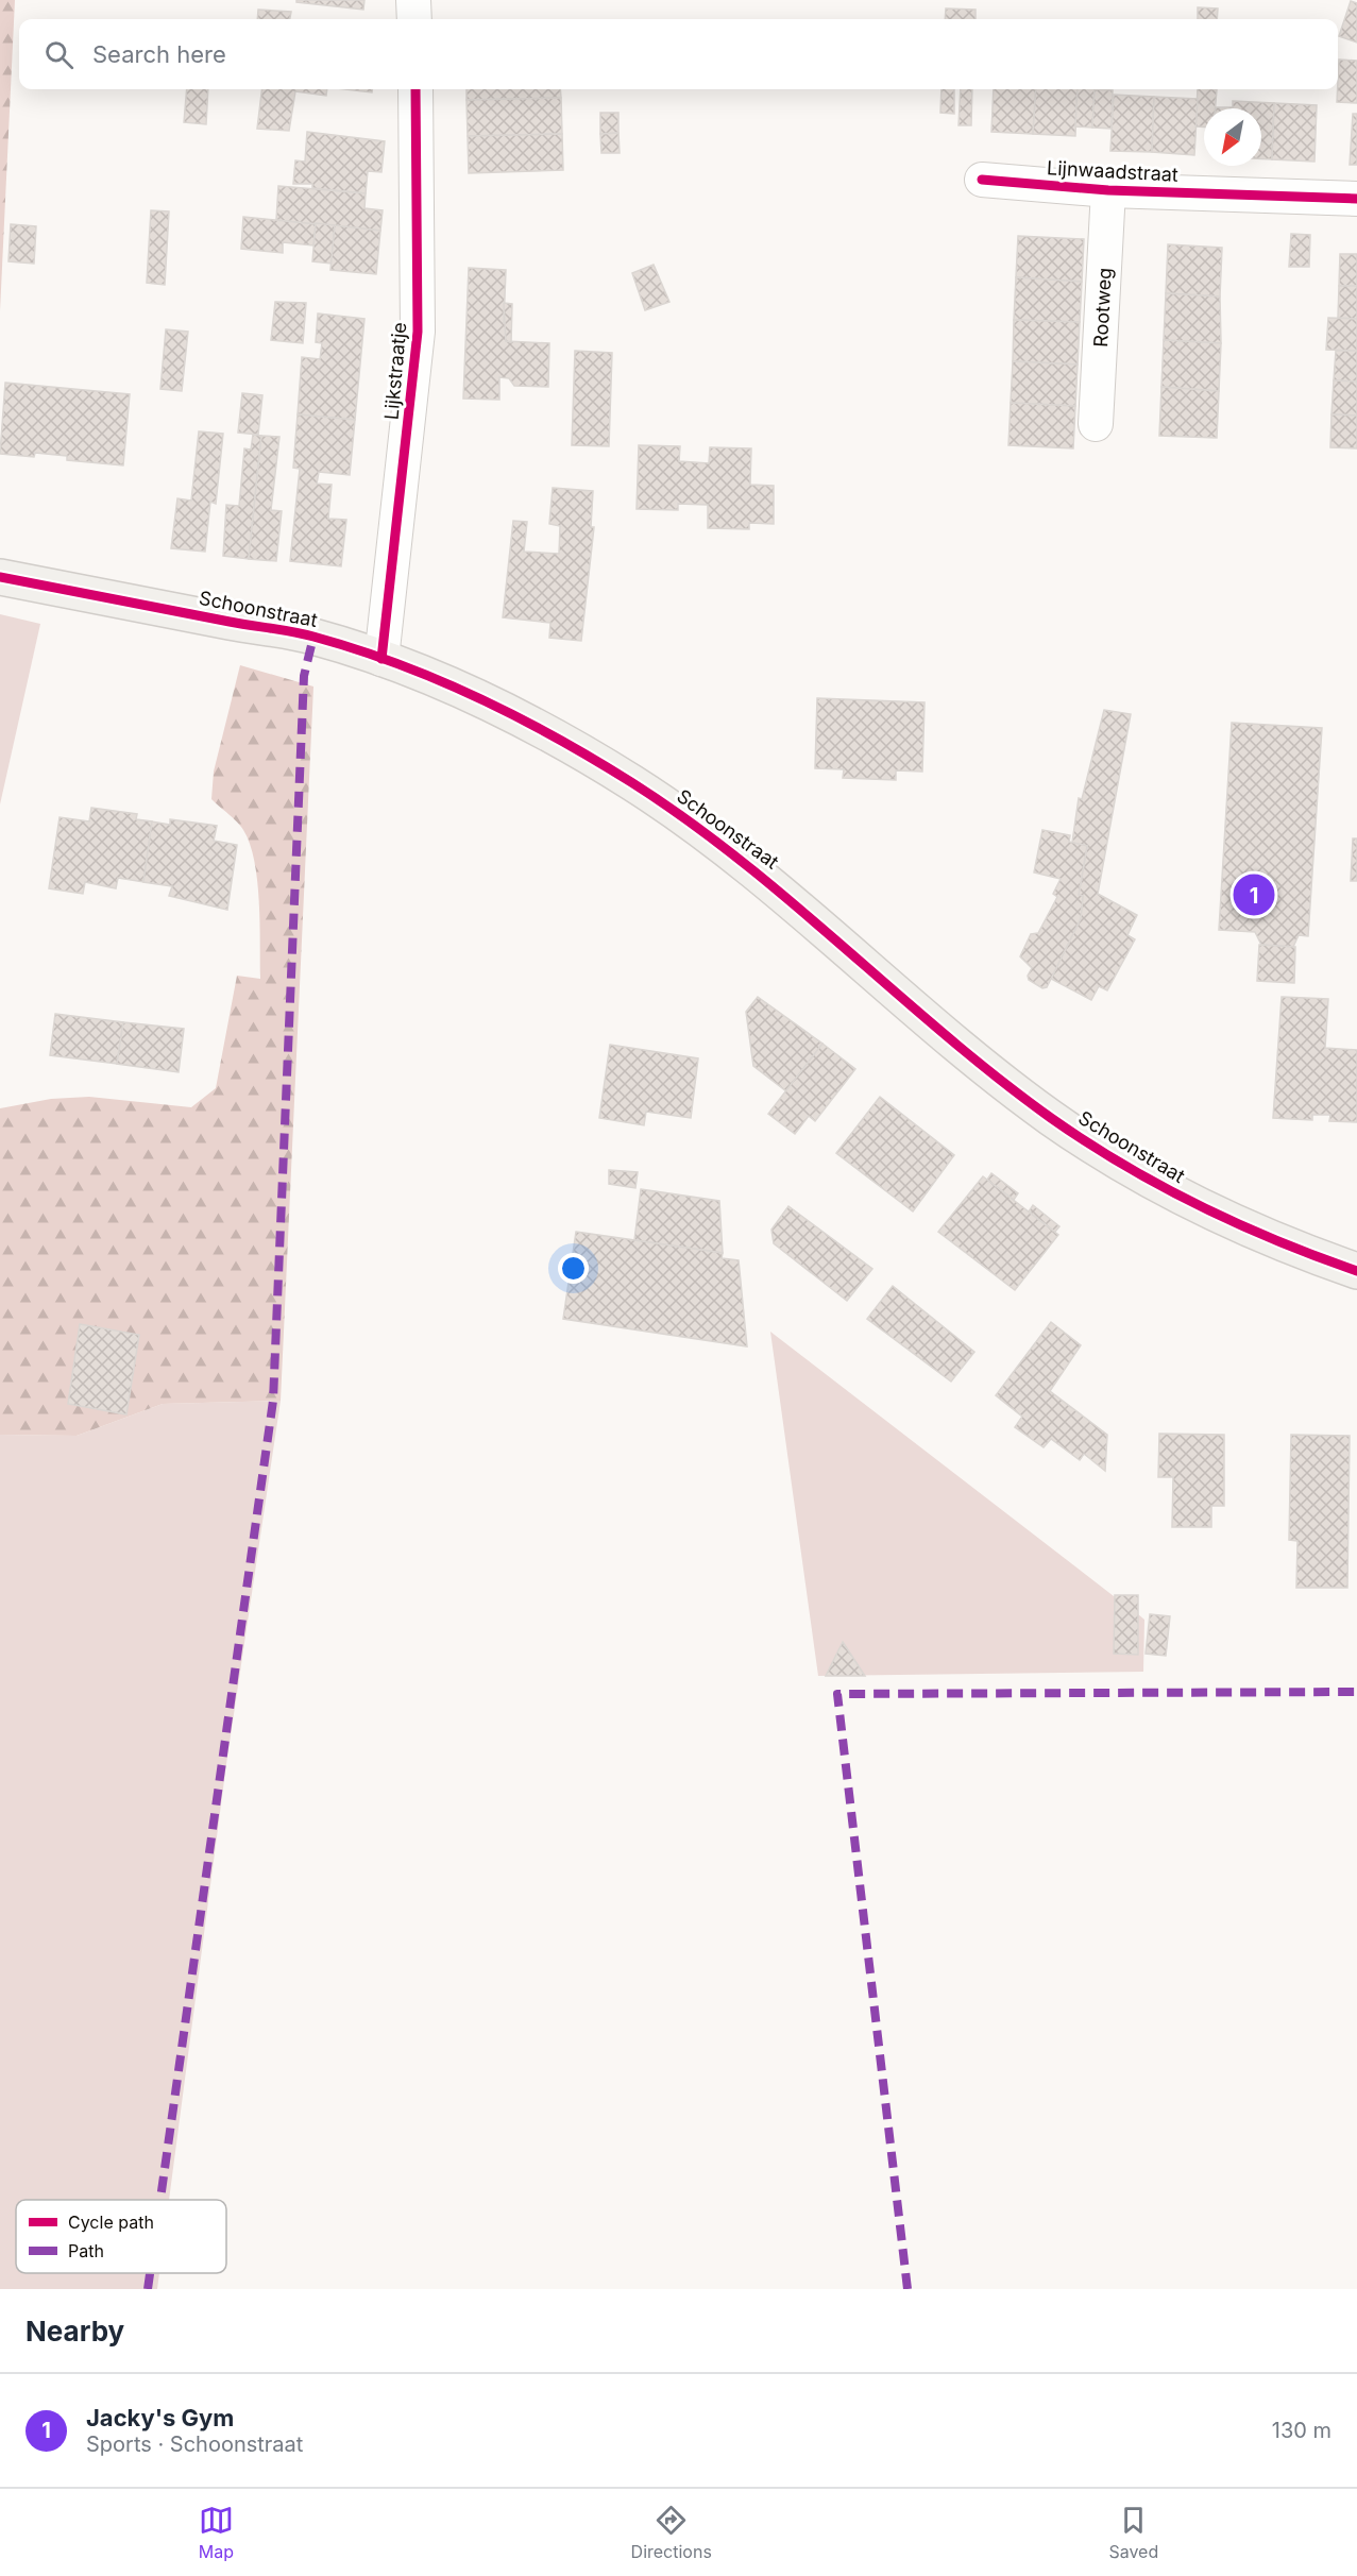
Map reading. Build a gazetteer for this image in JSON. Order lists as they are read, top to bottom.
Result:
{
  "streets": {
    "street": [
      "Lijnwaadstraat",
      "Rootweg",
      "Lijkstraatje",
      "Schoonstraat"
    ]
  },
  "crossings": [
    ["Lijnwaadstraat", "Rootweg"],
    ["Lijkstraatje", "Schoonstraat"]
  ],
  "legend": ["Cycle path", "Path"],
  "north": "bottom left",
  "page": {
    "search": "Search here",
    "pins": "1",
    "heading": "Nearby",
    "list": [
      {
        "mark": "1",
        "name": "Jacky's Gym",
        "note": "Sports · Schoonstraat",
        "value": "130 m"
      }
    ],
    "nav": ["Map", "Directions", "Saved"]
  }
}
